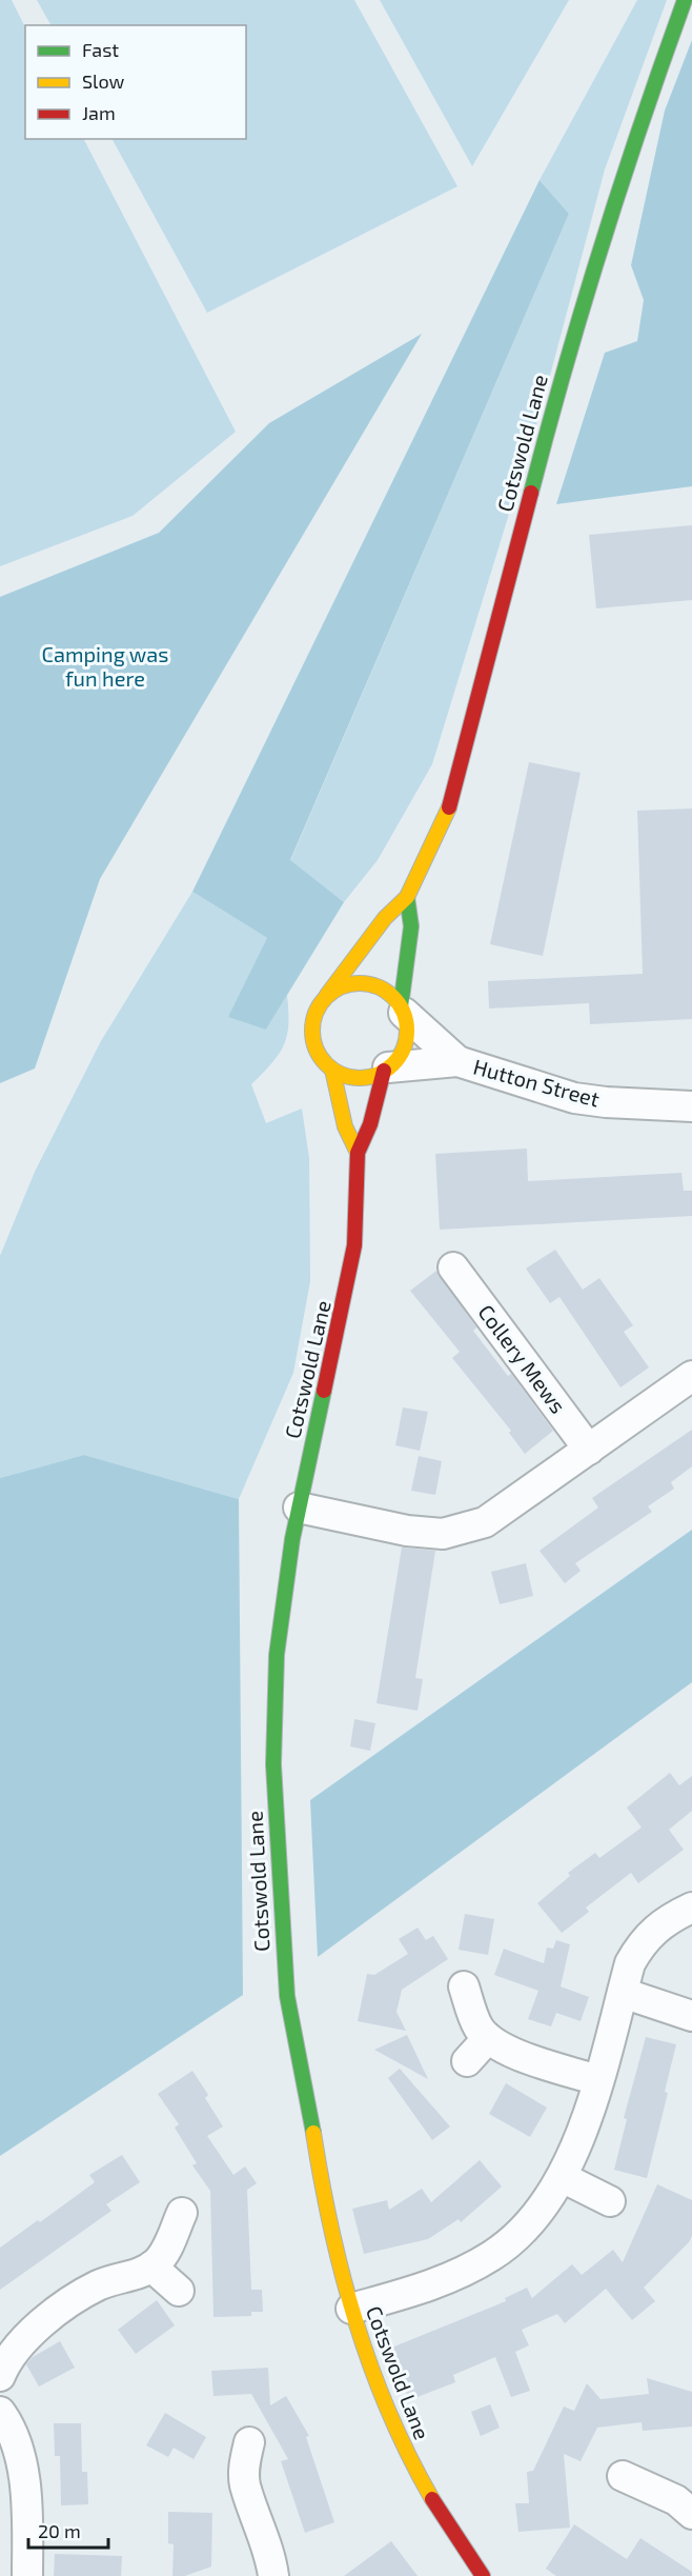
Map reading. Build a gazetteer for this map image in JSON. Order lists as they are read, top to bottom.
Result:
{
  "streets": {
    "street": ["Cotswold Lane", "Hutton Street", "Collery Mews"]
  },
  "crossings": [
    ["Cotswold Lane", "Hutton Street"]
  ],
  "parks": ["Camping was fun here"],
  "legend": ["Fast", "Slow", "Jam"],
  "scale_bar": "20 m"
}
